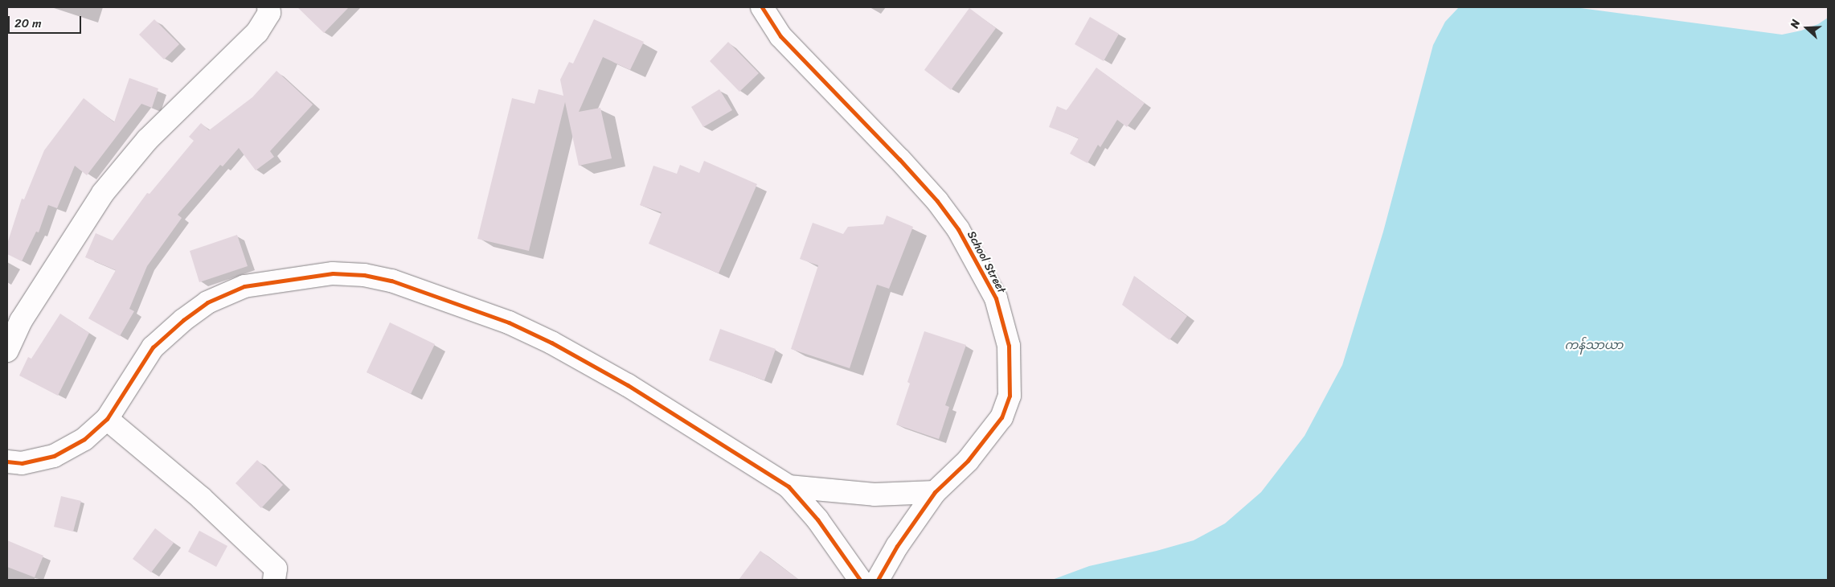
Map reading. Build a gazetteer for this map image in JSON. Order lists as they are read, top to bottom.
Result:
{
  "streets": {
    "street": ["School Street"]
  },
  "water": ["ကန်သာယာ"],
  "scale_bar": "20 m",
  "north": "left"
}
